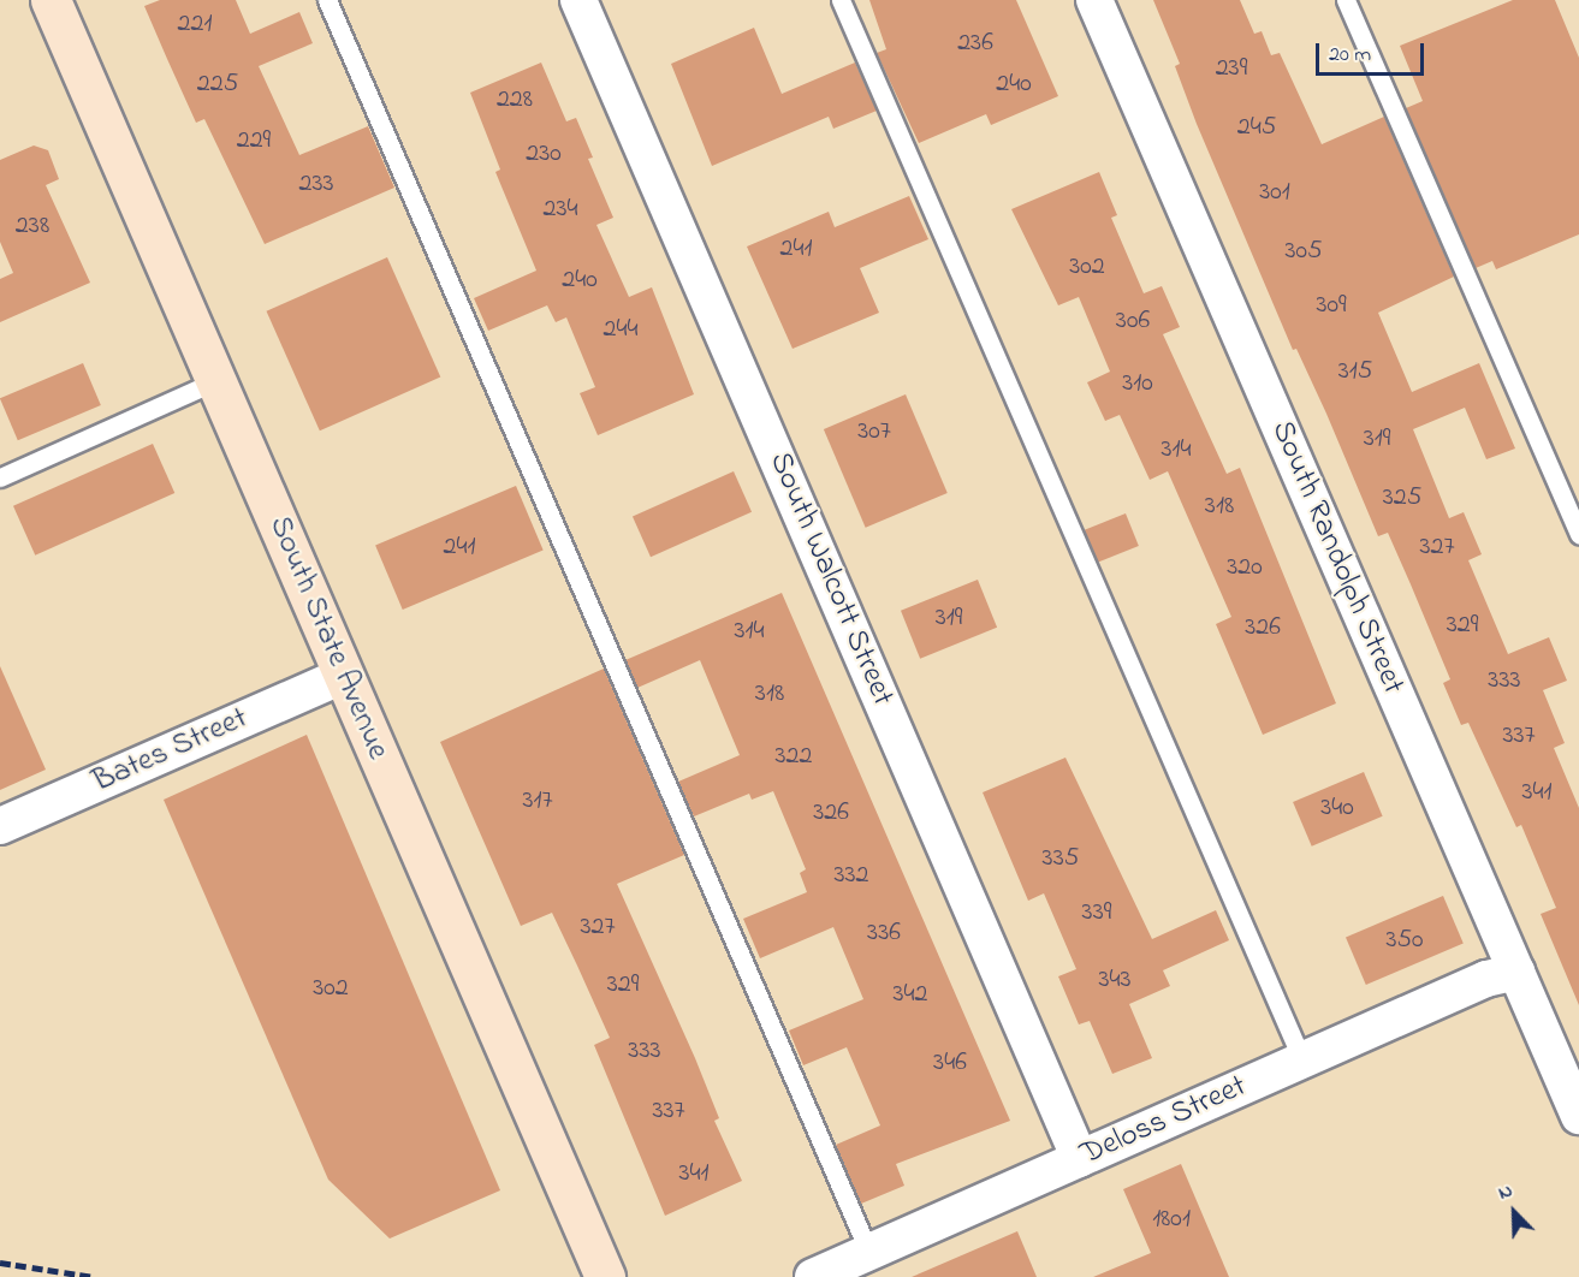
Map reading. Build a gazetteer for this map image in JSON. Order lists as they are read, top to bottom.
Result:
{
  "streets": {
    "street": [
      "South Randolph Street",
      "South Walcott Street",
      "South State Avenue",
      "Bates Street",
      "Deloss Street"
    ]
  },
  "crossings": [
    ["South Randolph Street", "Deloss Street"],
    ["South Walcott Street", "Deloss Street"],
    ["South State Avenue", "Bates Street"]
  ],
  "house_numbers": [
    "221",
    "236",
    "239",
    "225",
    "240",
    "228",
    "245",
    "229",
    "230",
    "233",
    "301",
    "234",
    "238",
    "241",
    "305",
    "302",
    "240",
    "309",
    "306",
    "244",
    "315",
    "310",
    "307",
    "319",
    "314",
    "325",
    "318",
    "241",
    "327",
    "320",
    "319",
    "329",
    "326",
    "314",
    "333",
    "318",
    "337",
    "322",
    "341",
    "317",
    "340",
    "326",
    "335",
    "332",
    "339",
    "327",
    "336",
    "350",
    "343",
    "329",
    "302",
    "342",
    "333",
    "346",
    "337",
    "341",
    "1801"
  ],
  "scale_bar": "20 m",
  "north": "top left"
}
